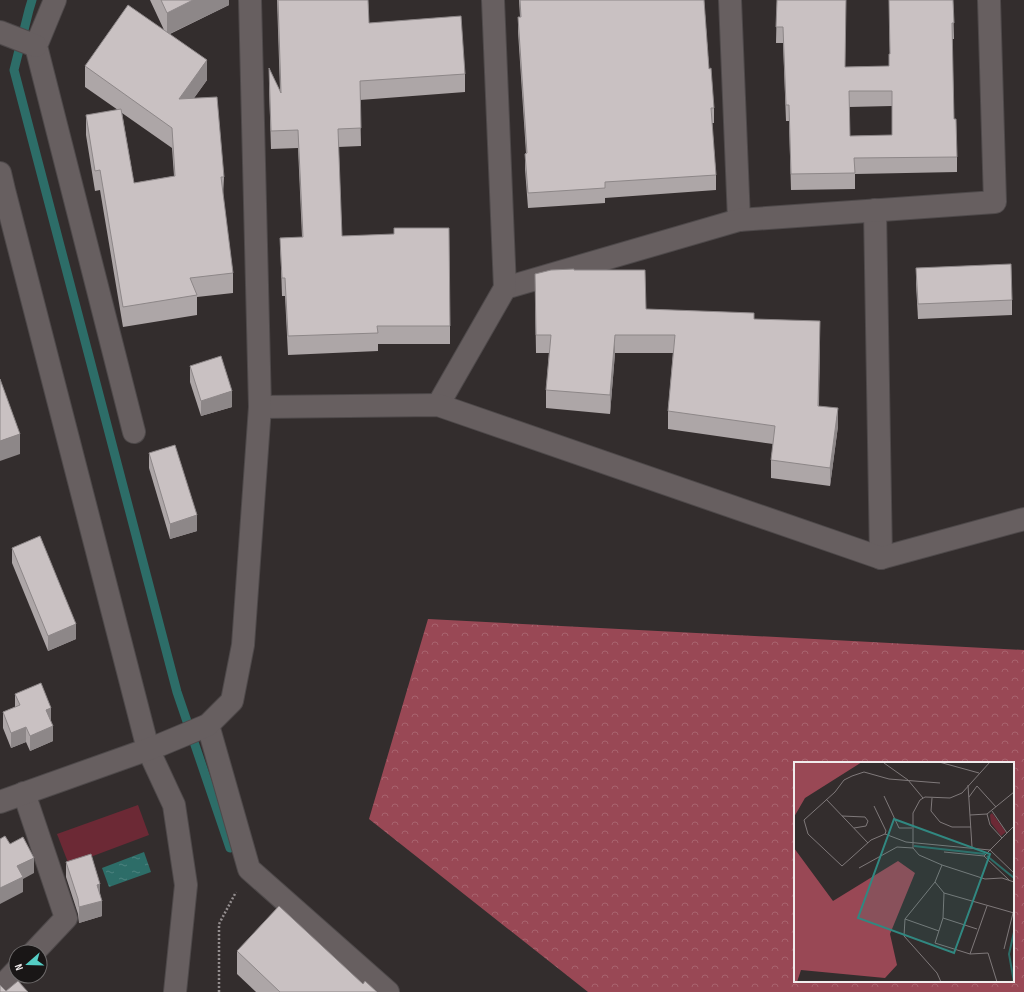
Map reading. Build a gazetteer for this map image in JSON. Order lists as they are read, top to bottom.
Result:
{
  "north": "left"
}
